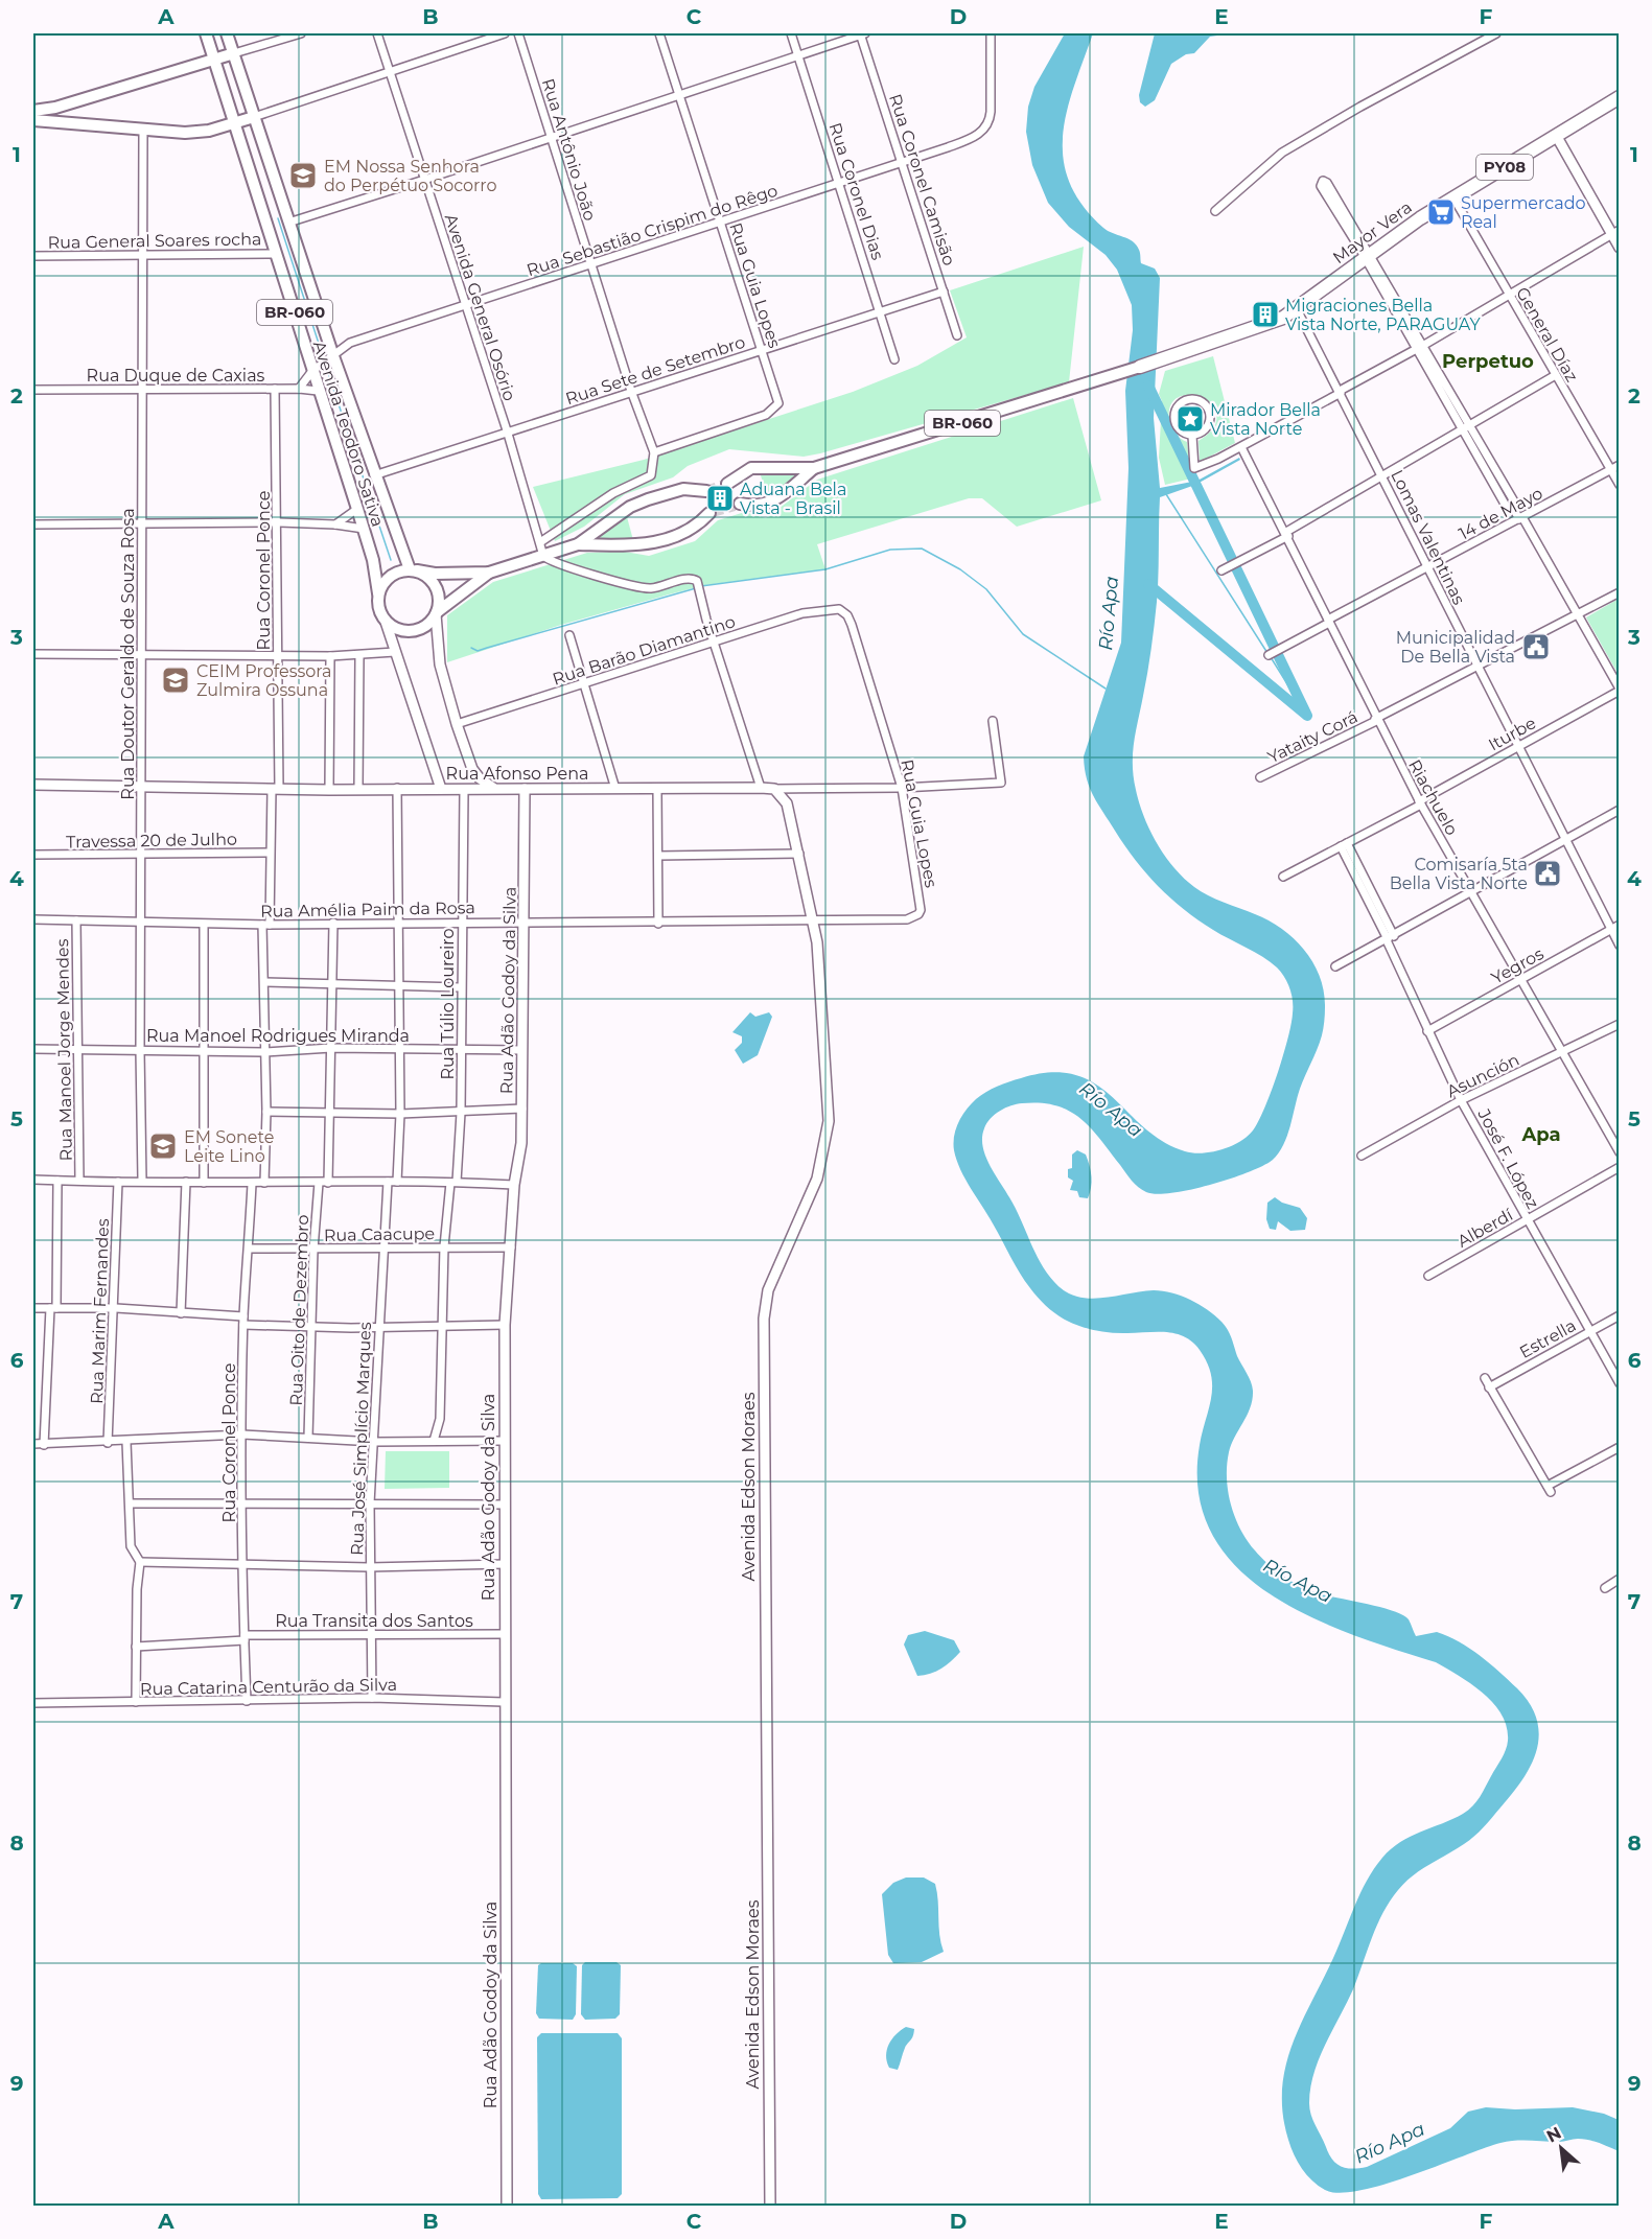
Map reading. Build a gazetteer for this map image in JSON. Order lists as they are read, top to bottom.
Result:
{
  "streets": {
    "highway": ["PY08", "Mayor Vera"],
    "main road": ["BR-060", "Avenida Teodoro Sativa"],
    "street": [
      "Rua Antônio João",
      "Rua Coronel Camisão",
      "Rua Coronel Dias",
      "Rua Sebastião Crispim do Rêgo",
      "Rua General Soares rocha",
      "Rua Guia Lopes",
      "Avenida General Osório",
      "General Díaz",
      "Rua Sete de Setembro",
      "Rua Duque de Caxias",
      "14 de Mayo",
      "Lomas Valentinas",
      "Rua Coronel Ponce",
      "Rua Barão Diamantino",
      "Rua Doutor Geraldo de Souza Rosa",
      "Iturbe",
      "Yataity Corá",
      "Rua Afonso Pena",
      "Riachuelo",
      "Travessa 20 de Julho",
      "Rua Amélia Paim da Rosa",
      "Yegros",
      "Rua Adão Godoy da Silva",
      "Rua Túlio Loureiro",
      "Rua Manoel Rodrigues Miranda",
      "Rua Manoel Jorge Mendes",
      "Asunción",
      "José F. López",
      "Alberdí",
      "Rua Caacupe",
      "Rua Oito de Dezembro",
      "Rua Marim Fernandes",
      "Estrella",
      "Rua José Simplício Marques",
      "Avenida Edson Moraes",
      "Rua Transita dos Santos",
      "Rua Catarina Centurão da Silva"
    ]
  },
  "crossings": [
    ["Rua Antônio João", "Rua Sebastião Crispim do Rêgo"],
    ["Rua Antônio João", "Rua Guia Lopes"],
    ["Rua Antônio João", "Rua Sete de Setembro"],
    ["Rua Coronel Camisão", "Rua Sebastião Crispim do Rêgo"],
    ["Rua Coronel Camisão", "Rua Sete de Setembro"],
    ["Rua Coronel Dias", "Rua Sebastião Crispim do Rêgo"],
    ["Rua Coronel Dias", "Rua Sete de Setembro"],
    ["Rua Sebastião Crispim do Rêgo", "Rua Guia Lopes"],
    ["Rua Sebastião Crispim do Rêgo", "Avenida General Osório"],
    ["Rua Sebastião Crispim do Rêgo", "Rua Duque de Caxias"],
    ["Rua Sebastião Crispim do Rêgo", "Avenida Teodoro Sativa"],
    ["Mayor Vera", "BR-060"],
    ["Mayor Vera", "General Díaz"],
    ["Mayor Vera", "Lomas Valentinas"],
    ["Rua General Soares rocha", "Avenida Teodoro Sativa"],
    ["Rua General Soares rocha", "Rua Doutor Geraldo de Souza Rosa"],
    ["Rua Guia Lopes", "Rua Sete de Setembro"],
    ["Rua Guia Lopes", "Rua Barão Diamantino"],
    ["Rua Guia Lopes", "Rua Afonso Pena"],
    ["Rua Guia Lopes", "Rua Amélia Paim da Rosa"],
    ["Avenida General Osório", "Rua Sete de Setembro"],
    ["BR-060", "Avenida Teodoro Sativa"],
    ["General Díaz", "14 de Mayo"],
    ["Rua Sete de Setembro", "Avenida Teodoro Sativa"],
    ["Rua Duque de Caxias", "Avenida Teodoro Sativa"],
    ["Rua Duque de Caxias", "Rua Coronel Ponce"],
    ["Rua Duque de Caxias", "Rua Doutor Geraldo de Souza Rosa"],
    ["14 de Mayo", "Lomas Valentinas"],
    ["14 de Mayo", "Riachuelo"],
    ["Lomas Valentinas", "Iturbe"],
    ["Lomas Valentinas", "Yataity Corá"],
    ["Lomas Valentinas", "Yegros"],
    ["Rua Coronel Ponce", "Rua Afonso Pena"],
    ["Rua Coronel Ponce", "Travessa 20 de Julho"],
    ["Rua Coronel Ponce", "Rua Amélia Paim da Rosa"],
    ["Rua Coronel Ponce", "Rua Manoel Rodrigues Miranda"],
    ["Rua Coronel Ponce", "Rua Caacupe"],
    ["Rua Coronel Ponce", "Rua Transita dos Santos"],
    ["Rua Coronel Ponce", "Rua Catarina Centurão da Silva"],
    ["Rua Doutor Geraldo de Souza Rosa", "Rua Afonso Pena"],
    ["Rua Doutor Geraldo de Souza Rosa", "Travessa 20 de Julho"],
    ["Rua Doutor Geraldo de Souza Rosa", "Rua Amélia Paim da Rosa"],
    ["Rua Doutor Geraldo de Souza Rosa", "Rua Manoel Rodrigues Miranda"],
    ["Iturbe", "Riachuelo"],
    ["Iturbe", "José F. López"],
    ["Yataity Corá", "Riachuelo"],
    ["Rua Afonso Pena", "Rua Adão Godoy da Silva"],
    ["Rua Afonso Pena", "Rua Túlio Loureiro"],
    ["Rua Afonso Pena", "Avenida Edson Moraes"],
    ["Riachuelo", "Yegros"],
    ["Riachuelo", "Asunción"],
    ["Rua Amélia Paim da Rosa", "Rua Adão Godoy da Silva"],
    ["Rua Amélia Paim da Rosa", "Rua Túlio Loureiro"],
    ["Rua Amélia Paim da Rosa", "Rua Manoel Jorge Mendes"],
    ["Rua Amélia Paim da Rosa", "Avenida Edson Moraes"],
    ["Yegros", "José F. López"],
    ["Rua Adão Godoy da Silva", "Rua Manoel Rodrigues Miranda"],
    ["Rua Adão Godoy da Silva", "Rua Caacupe"],
    ["Rua Adão Godoy da Silva", "Rua Transita dos Santos"],
    ["Rua Adão Godoy da Silva", "Rua Catarina Centurão da Silva"],
    ["Rua Túlio Loureiro", "Rua Manoel Rodrigues Miranda"],
    ["Rua Túlio Loureiro", "Rua Caacupe"],
    ["Rua Manoel Rodrigues Miranda", "Rua Manoel Jorge Mendes"],
    ["Asunción", "José F. López"],
    ["José F. López", "Alberdí"],
    ["José F. López", "Estrella"],
    ["Rua Caacupe", "Rua Oito de Dezembro"],
    ["Rua Caacupe", "Rua José Simplício Marques"],
    ["Rua José Simplício Marques", "Rua Transita dos Santos"],
    ["Rua José Simplício Marques", "Rua Catarina Centurão da Silva"]
  ],
  "districts": ["Perpetuo", "Apa"],
  "water": ["Río Apa"],
  "places": {
    "school or university": ["EM Nossa Senhora do Perpétuo Socorro", "CEIM Professora Zulmira Ossuna", "EM Sonete Leite Lino"],
    "supermarket": ["Supermercado Real"],
    "building": ["Migraciones Bella Vista Norte, PARAGUAY", "Aduana Bela Vista - Brasil"],
    "place": ["Mirador Bella Vista Norte"],
    "public building": ["Municipalidad De Bella Vista", "Comisaría 5ta Bella Vista Norte"]
  },
  "north": "top left",
  "grid": {
    "columns": [
      "A",
      "B",
      "C",
      "D",
      "E",
      "F"
    ],
    "rows": [
      "1",
      "2",
      "3",
      "4",
      "5",
      "6",
      "7",
      "8",
      "9"
    ]
  }
}
